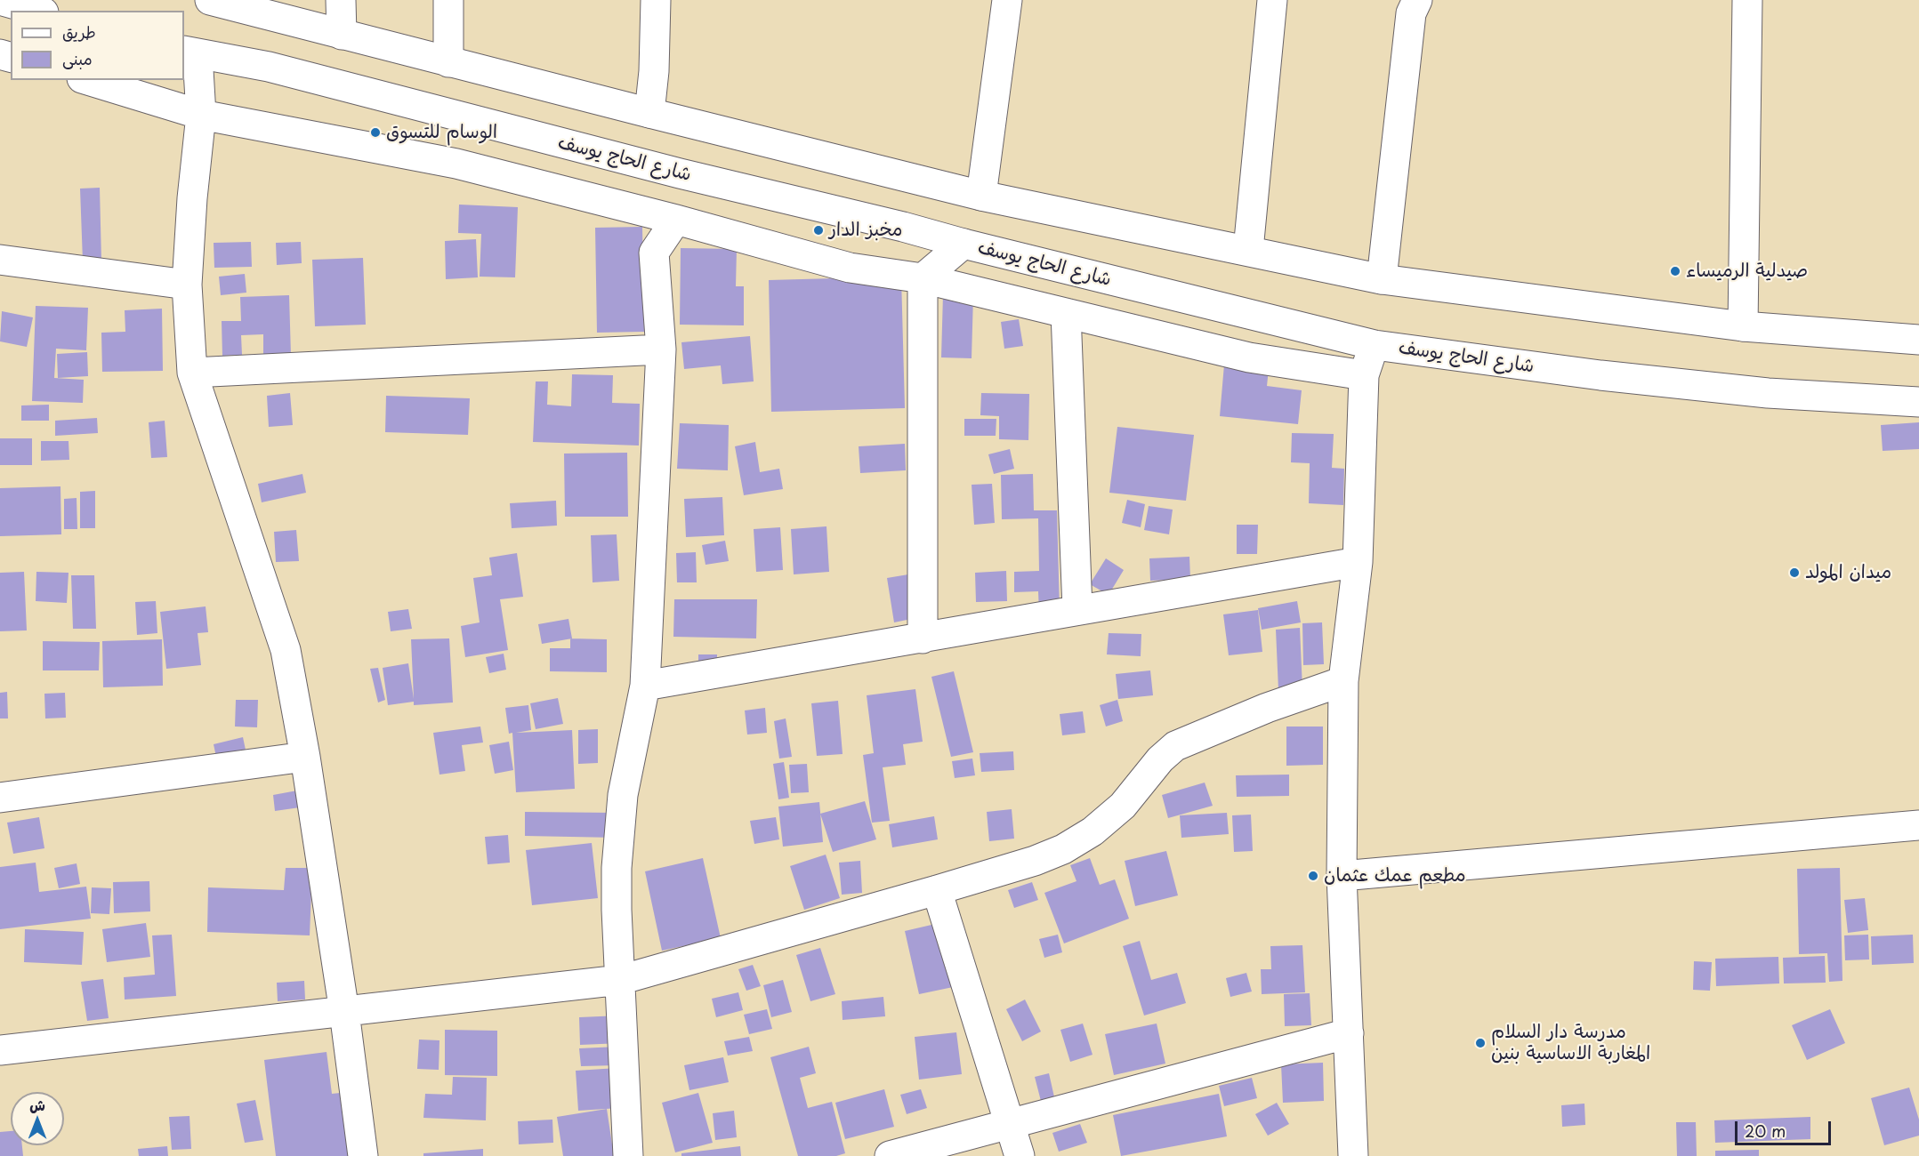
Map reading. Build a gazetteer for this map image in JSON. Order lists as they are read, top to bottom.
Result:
{
  "streets": {
    "street": ["شارع الحاج يوسف"]
  },
  "places": [
    "الوسام للتسوق",
    "مخبز الدار",
    "صيدلية الرميساء",
    "ميدان المولد",
    "مطعم عمك عثمان",
    "مدرسة دار السلام المغاربة الاساسية بنين"
  ],
  "legend": ["طريق", "مبنى"],
  "scale_bar": "20 m",
  "north": "top"
}
